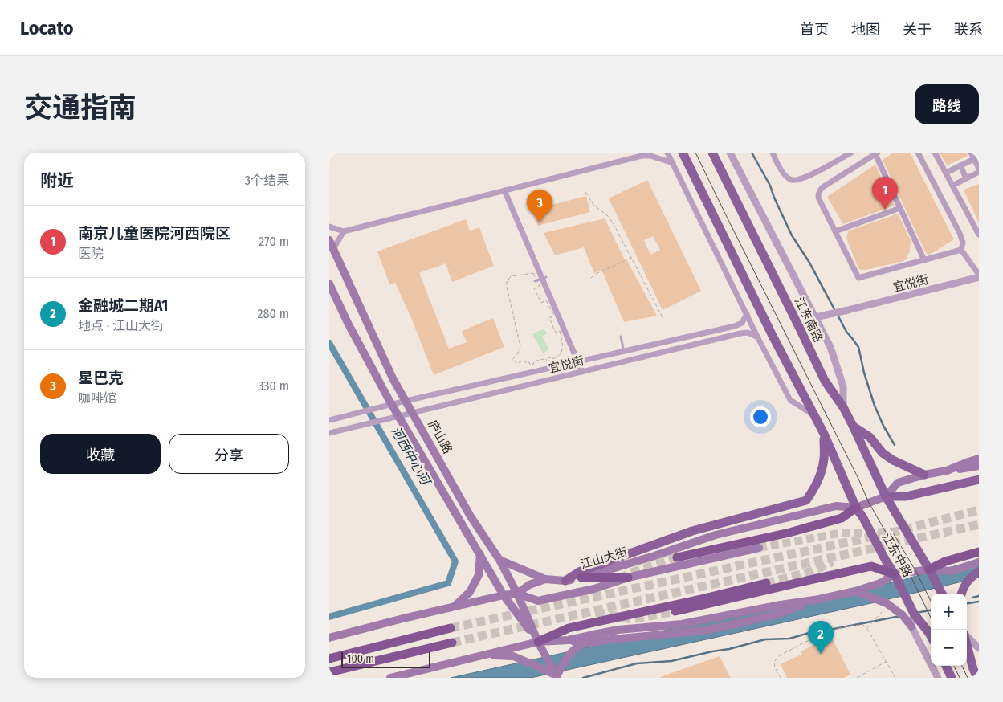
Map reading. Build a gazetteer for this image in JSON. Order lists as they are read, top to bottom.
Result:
{
  "streets": {
    "main road": [
      "江东南路",
      "庐山路",
      "江东中路",
      "江山大街"
    ],
    "street": ["宜悦街"]
  },
  "crossings": [
    ["宜悦街", "庐山路"],
    ["江东南路", "江东中路"],
    ["江东南路", "江山大街"],
    ["庐山路", "江山大街"],
    ["江东中路", "江山大街"]
  ],
  "water": ["河西中心河"],
  "scale_bar": "100 m",
  "page": {
    "header": "Locato",
    "nav": [
      "首页",
      "地图",
      "关于",
      "联系"
    ],
    "title": "交通指南",
    "buttons": [
      "路线",
      ["收藏", "分享"]
    ],
    "heading": ["附近", "3个结果"],
    "pins": ["1", "3", "2"],
    "list": [
      {
        "mark": "1",
        "name": "南京儿童医院河西院区",
        "note": "医院",
        "value": "270 m"
      },
      {
        "mark": "2",
        "name": "金融城二期A1",
        "note": "地点 · 江山大街",
        "value": "280 m"
      },
      {
        "mark": "3",
        "name": "星巴克",
        "note": "咖啡馆",
        "value": "330 m"
      }
    ],
    "map_buttons": ["+", "−"],
    "scale": "100 m"
  }
}
